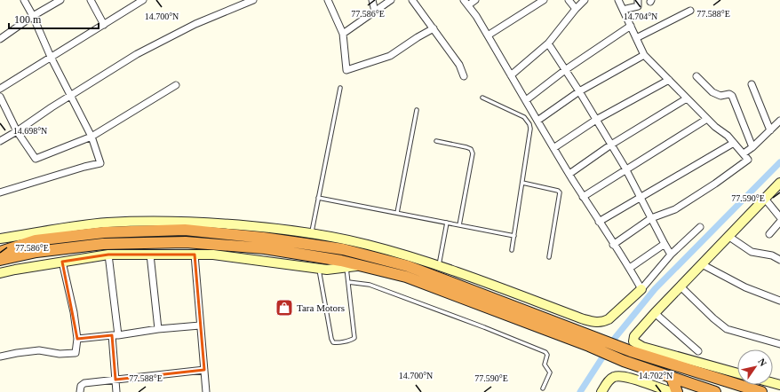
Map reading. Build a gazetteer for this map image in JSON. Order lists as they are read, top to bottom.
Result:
{
  "places": {
    "shop": ["Tara Motors"]
  },
  "scale_bar": "100 m",
  "north": "top right",
  "coordinates": [
    "77.586°E",
    "77.588°E",
    "14.700°N",
    "14.704°N",
    "14.698°N",
    "77.590°E",
    "14.702°N"
  ]
}
